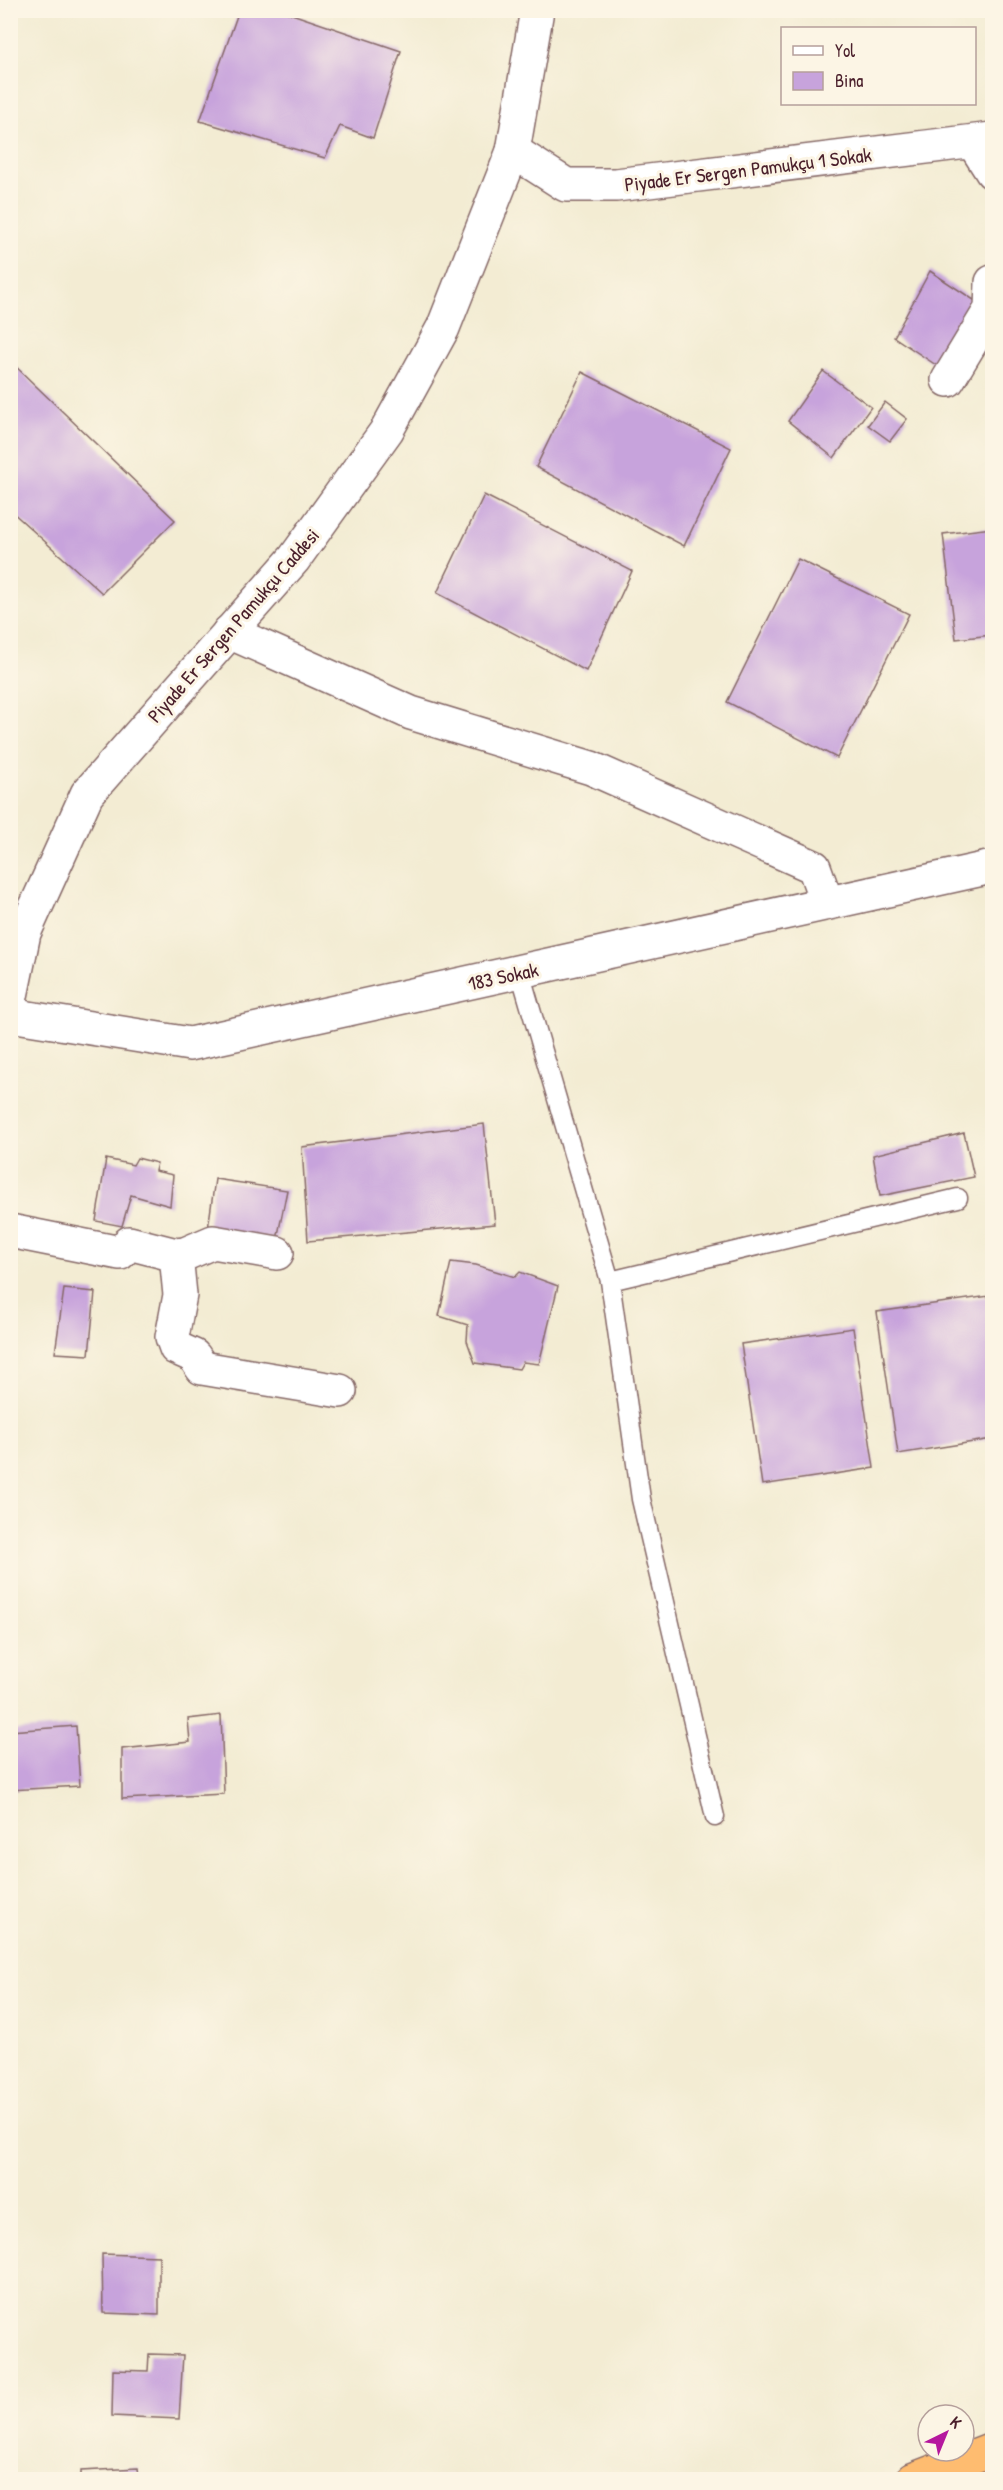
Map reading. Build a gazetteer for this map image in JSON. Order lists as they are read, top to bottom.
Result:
{
  "streets": {
    "street": ["Piyade Er Sergen Pamukçu 1 Sokak", "Piyade Er Sergen Pamukçu Caddesi", "183 Sokak"]
  },
  "crossings": [
    ["Piyade Er Sergen Pamukçu 1 Sokak", "Piyade Er Sergen Pamukçu Caddesi"]
  ],
  "legend": ["Yol", "Bina"],
  "north": "top right"
}
